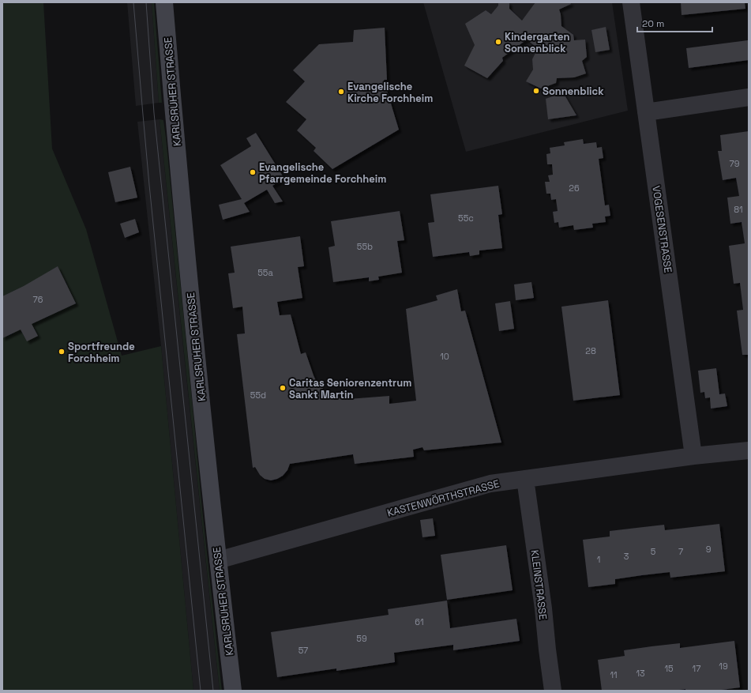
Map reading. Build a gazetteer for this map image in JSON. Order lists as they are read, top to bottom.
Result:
{
  "streets": {
    "street": [
      "KARLSRUHER STRASSE",
      "VOGESENSTRASSE",
      "KASTENWÖRTHSTRASSE",
      "KLEINSTRASSE"
    ]
  },
  "crossings": [
    ["KARLSRUHER STRASSE", "KASTENWÖRTHSTRASSE"],
    ["VOGESENSTRASSE", "KASTENWÖRTHSTRASSE"],
    ["KASTENWÖRTHSTRASSE", "KLEINSTRASSE"]
  ],
  "places": [
    "Kindergarten Sonnenblick",
    "Sonnenblick",
    "Evangelische Kirche Forchheim",
    "Evangelische Pfarrgemeinde Forchheim",
    "Sportfreunde Forchheim",
    "Caritas Seniorenzentrum Sankt Martin"
  ],
  "house_numbers": [
    "79",
    "26",
    "81",
    "55c",
    "55b",
    "55a",
    "76",
    "28",
    "10",
    "55d",
    "9",
    "5",
    "7",
    "3",
    "1",
    "61",
    "59",
    "57",
    "19",
    "15",
    "17",
    "13",
    "11"
  ],
  "scale_bar": "20 m"
}
